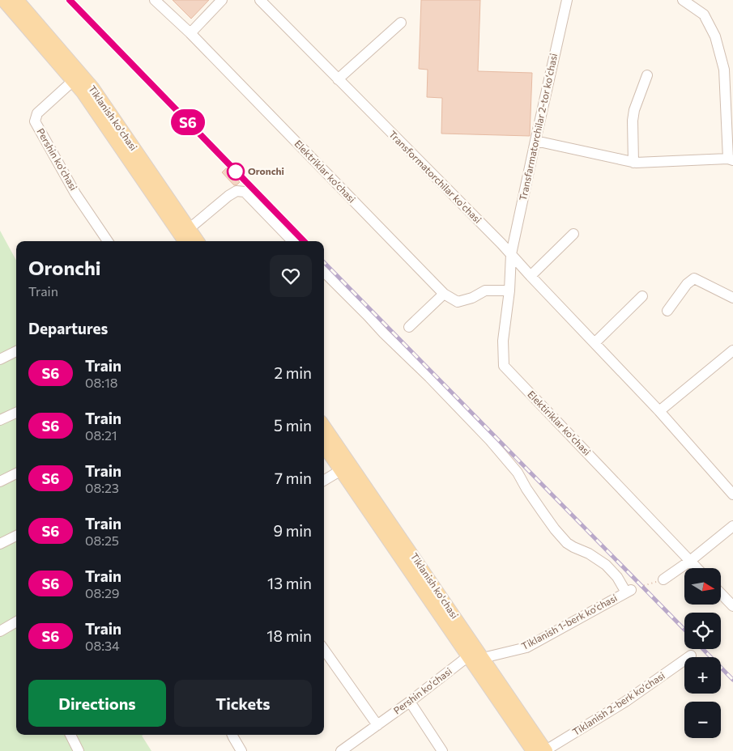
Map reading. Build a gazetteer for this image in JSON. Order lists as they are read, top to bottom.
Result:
{
  "streets": {
    "main road": ["Tiklanish ko'chasi"],
    "street": [
      "Transfarmatorchilar 2-tor koʻchasi",
      "Pershin ko'chasi",
      "Elektriklar ko‘chasi",
      "Transformatorchilar ko'chasi",
      "Elektiriklar ko'chasi",
      "Tiklanish 1-berk ko‘chasi",
      "Tiklanish 2-berk ko‘chasi"
    ]
  },
  "crossings": [
    ["Tiklanish ko'chasi", "Tiklanish 1-berk ko‘chasi"],
    ["Tiklanish ko'chasi", "Tiklanish 2-berk ko‘chasi"],
    ["Transfarmatorchilar 2-tor koʻchasi", "Transformatorchilar ko'chasi"],
    ["Transfarmatorchilar 2-tor koʻchasi", "Elektiriklar ko'chasi"],
    ["Elektriklar ko‘chasi", "Elektiriklar ko'chasi"],
    ["Transformatorchilar ko'chasi", "Elektiriklar ko'chasi"]
  ],
  "places": ["Oronchi"],
  "north": "right",
  "page": {
    "on_map": "S6",
    "heading": [
      ["Oronchi", "Train"],
      "Departures"
    ],
    "list": [
      {
        "mark": "S6",
        "name": "Train",
        "note": "08:18",
        "value": "2 min"
      },
      {
        "mark": "S6",
        "name": "Train",
        "note": "08:21",
        "value": "5 min"
      },
      {
        "mark": "S6",
        "name": "Train",
        "note": "08:23",
        "value": "7 min"
      },
      {
        "mark": "S6",
        "name": "Train",
        "note": "08:25",
        "value": "9 min"
      },
      {
        "mark": "S6",
        "name": "Train",
        "note": "08:29",
        "value": "13 min"
      },
      {
        "mark": "S6",
        "name": "Train",
        "note": "08:34",
        "value": "18 min"
      }
    ],
    "map_buttons": ["+", "−"],
    "buttons": ["Directions", "Tickets"]
  }
}
